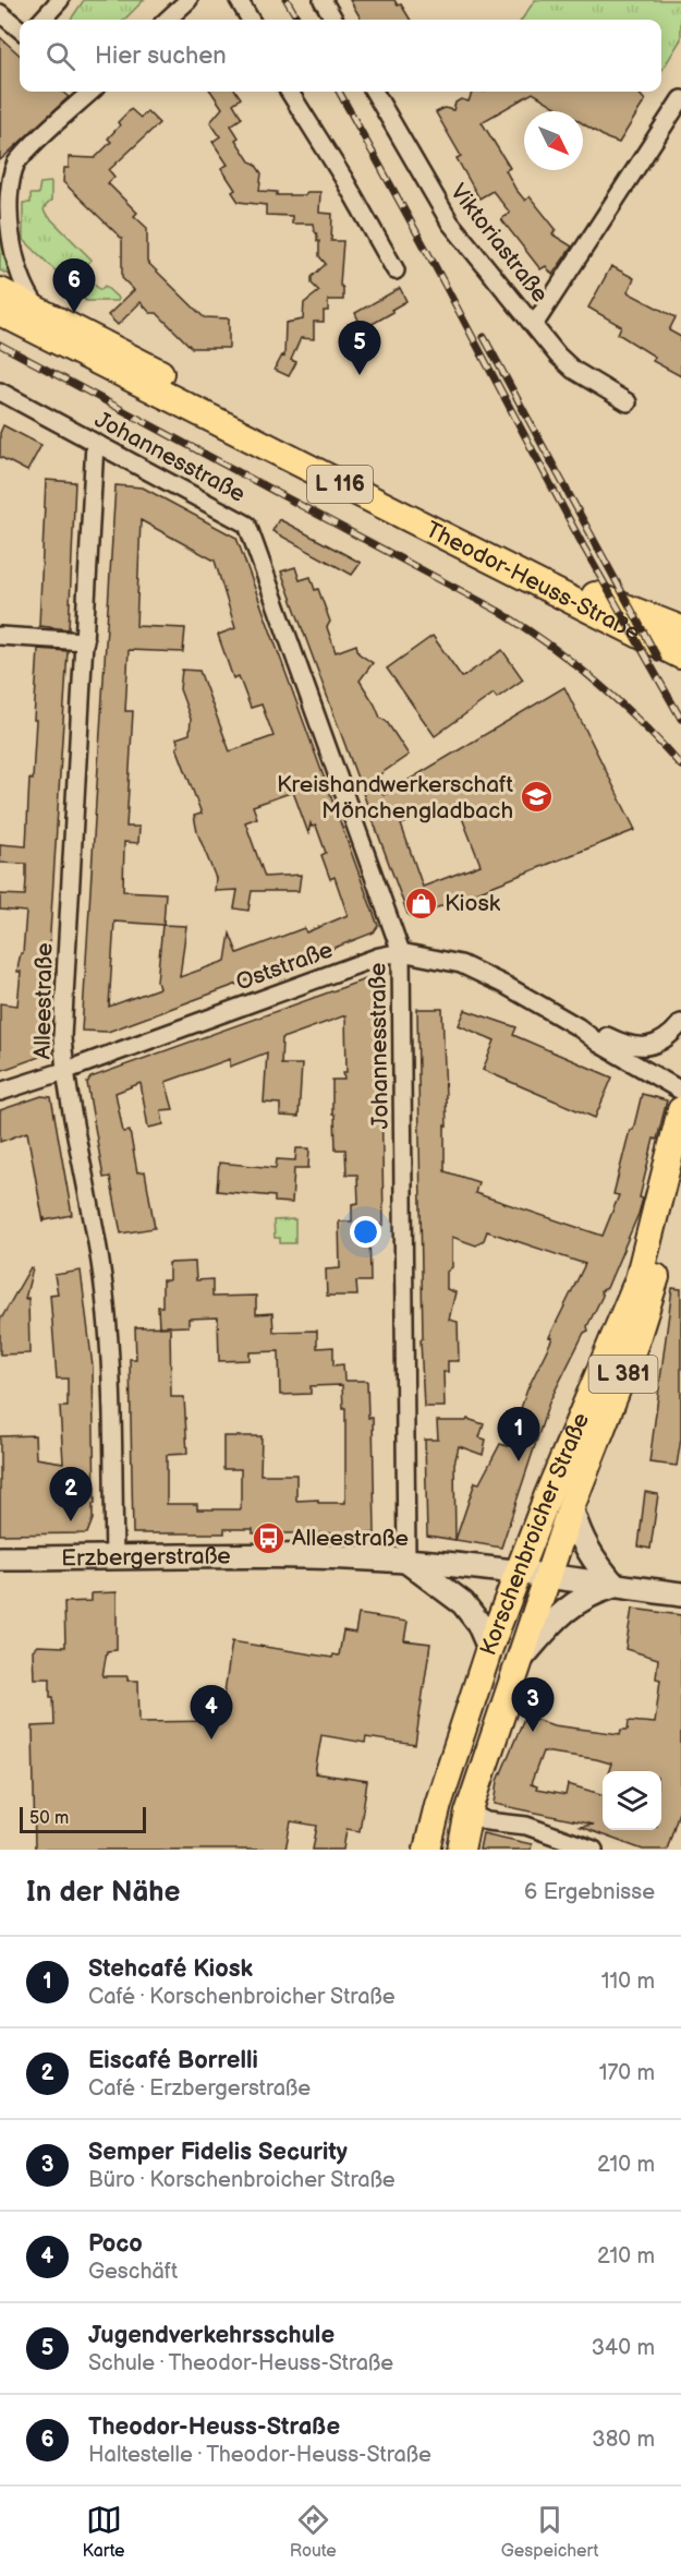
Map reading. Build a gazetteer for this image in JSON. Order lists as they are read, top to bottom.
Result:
{
  "streets": {
    "main road": [
      "L 116",
      "Theodor-Heuss-Straße",
      "L 381",
      "Korschenbroicher Straße",
      "Erzbergerstraße"
    ],
    "street": [
      "Viktoriastraße",
      "Johannesstraße",
      "Oststraße",
      "Alleestraße"
    ]
  },
  "crossings": [
    ["Johannesstraße", "Oststraße"],
    ["Johannesstraße", "Alleestraße"],
    ["Johannesstraße", "Erzbergerstraße"],
    ["Oststraße", "Alleestraße"],
    ["Alleestraße", "Erzbergerstraße"],
    ["Korschenbroicher Straße", "Erzbergerstraße"]
  ],
  "places": {
    "school or university": ["Kreishandwerkerschaft Mönchengladbach"],
    "shop": ["Kiosk"],
    "bus stop": ["Alleestraße"]
  },
  "scale_bar": "50 m",
  "north": "bottom right",
  "page": {
    "search": "Hier suchen",
    "pins": [
      "6",
      "5",
      "1",
      "2",
      "3",
      "4"
    ],
    "scale": "50 m",
    "heading": ["In der Nähe", "6 Ergebnisse"],
    "list": [
      {
        "mark": "1",
        "name": "Stehcafé Kiosk",
        "note": "Café · Korschenbroicher Straße",
        "value": "110 m"
      },
      {
        "mark": "2",
        "name": "Eiscafé Borrelli",
        "note": "Café · Erzbergerstraße",
        "value": "170 m"
      },
      {
        "mark": "3",
        "name": "Semper Fidelis Security",
        "note": "Büro · Korschenbroicher Straße",
        "value": "210 m"
      },
      {
        "mark": "4",
        "name": "Poco",
        "note": "Geschäft",
        "value": "210 m"
      },
      {
        "mark": "5",
        "name": "Jugendverkehrsschule",
        "note": "Schule · Theodor-Heuss-Straße",
        "value": "340 m"
      },
      {
        "mark": "6",
        "name": "Theodor-Heuss-Straße",
        "note": "Haltestelle · Theodor-Heuss-Straße",
        "value": "380 m"
      }
    ],
    "nav": ["Karte", "Route", "Gespeichert"]
  }
}
